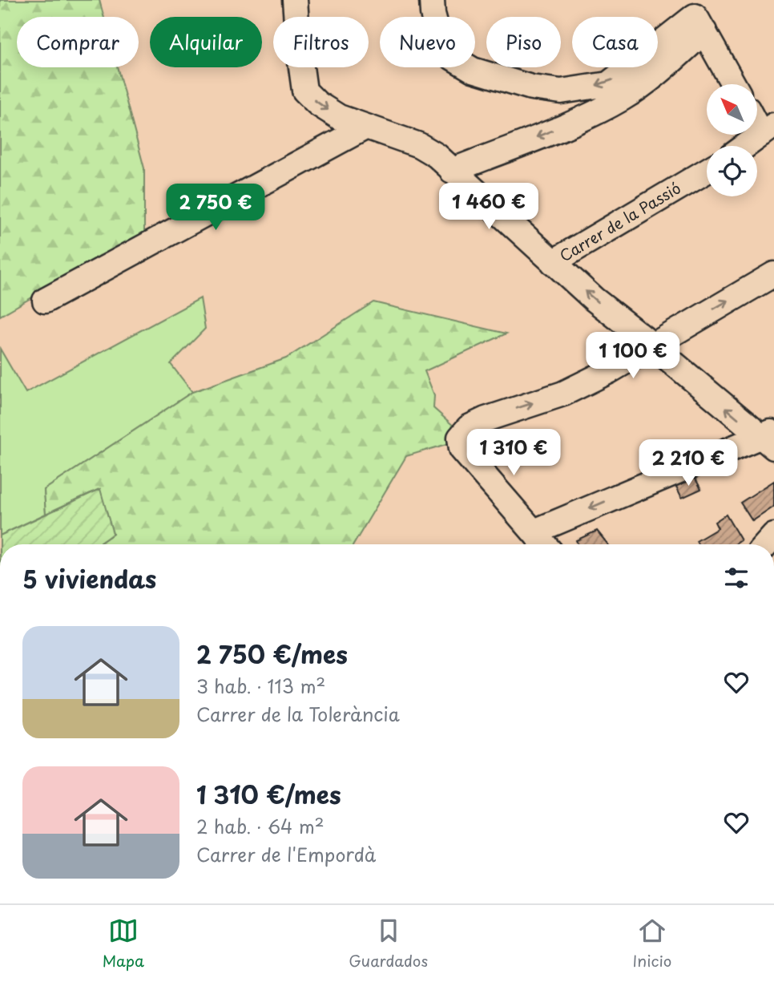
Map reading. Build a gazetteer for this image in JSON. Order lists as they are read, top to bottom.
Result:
{
  "streets": {
    "street": ["Carrer de la Passió"]
  },
  "north": "top left",
  "page": {
    "chip": [
      "Comprar",
      "Alquilar",
      "Filtros",
      "Nuevo",
      "Piso",
      "Casa"
    ],
    "price": [
      "1 460 €",
      "2 750 €",
      "1 100 €",
      "1 310 €",
      "2 210 €"
    ],
    "heading": "5 viviendas",
    "list": [
      {
        "name": "2 750 €/mes",
        "note": "3 hab. · 113 m² · Carrer de la Tolerància"
      },
      {
        "name": "1 310 €/mes",
        "note": "2 hab. · 64 m² · Carrer de l'Empordà"
      }
    ],
    "tabs": ["Mapa", "Guardados", "Inicio"]
  }
}
